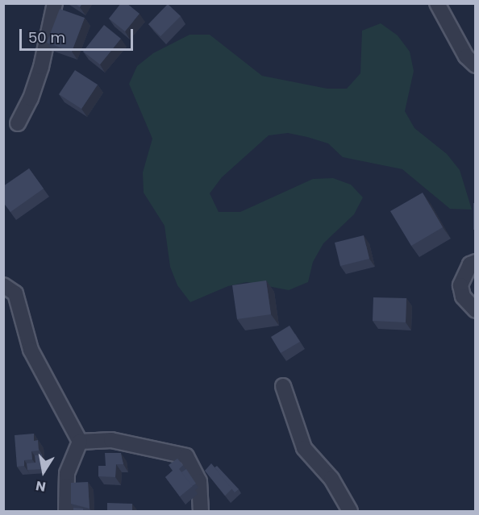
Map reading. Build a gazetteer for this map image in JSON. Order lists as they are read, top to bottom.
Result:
{
  "scale_bar": "50 m",
  "north": "bottom"
}
